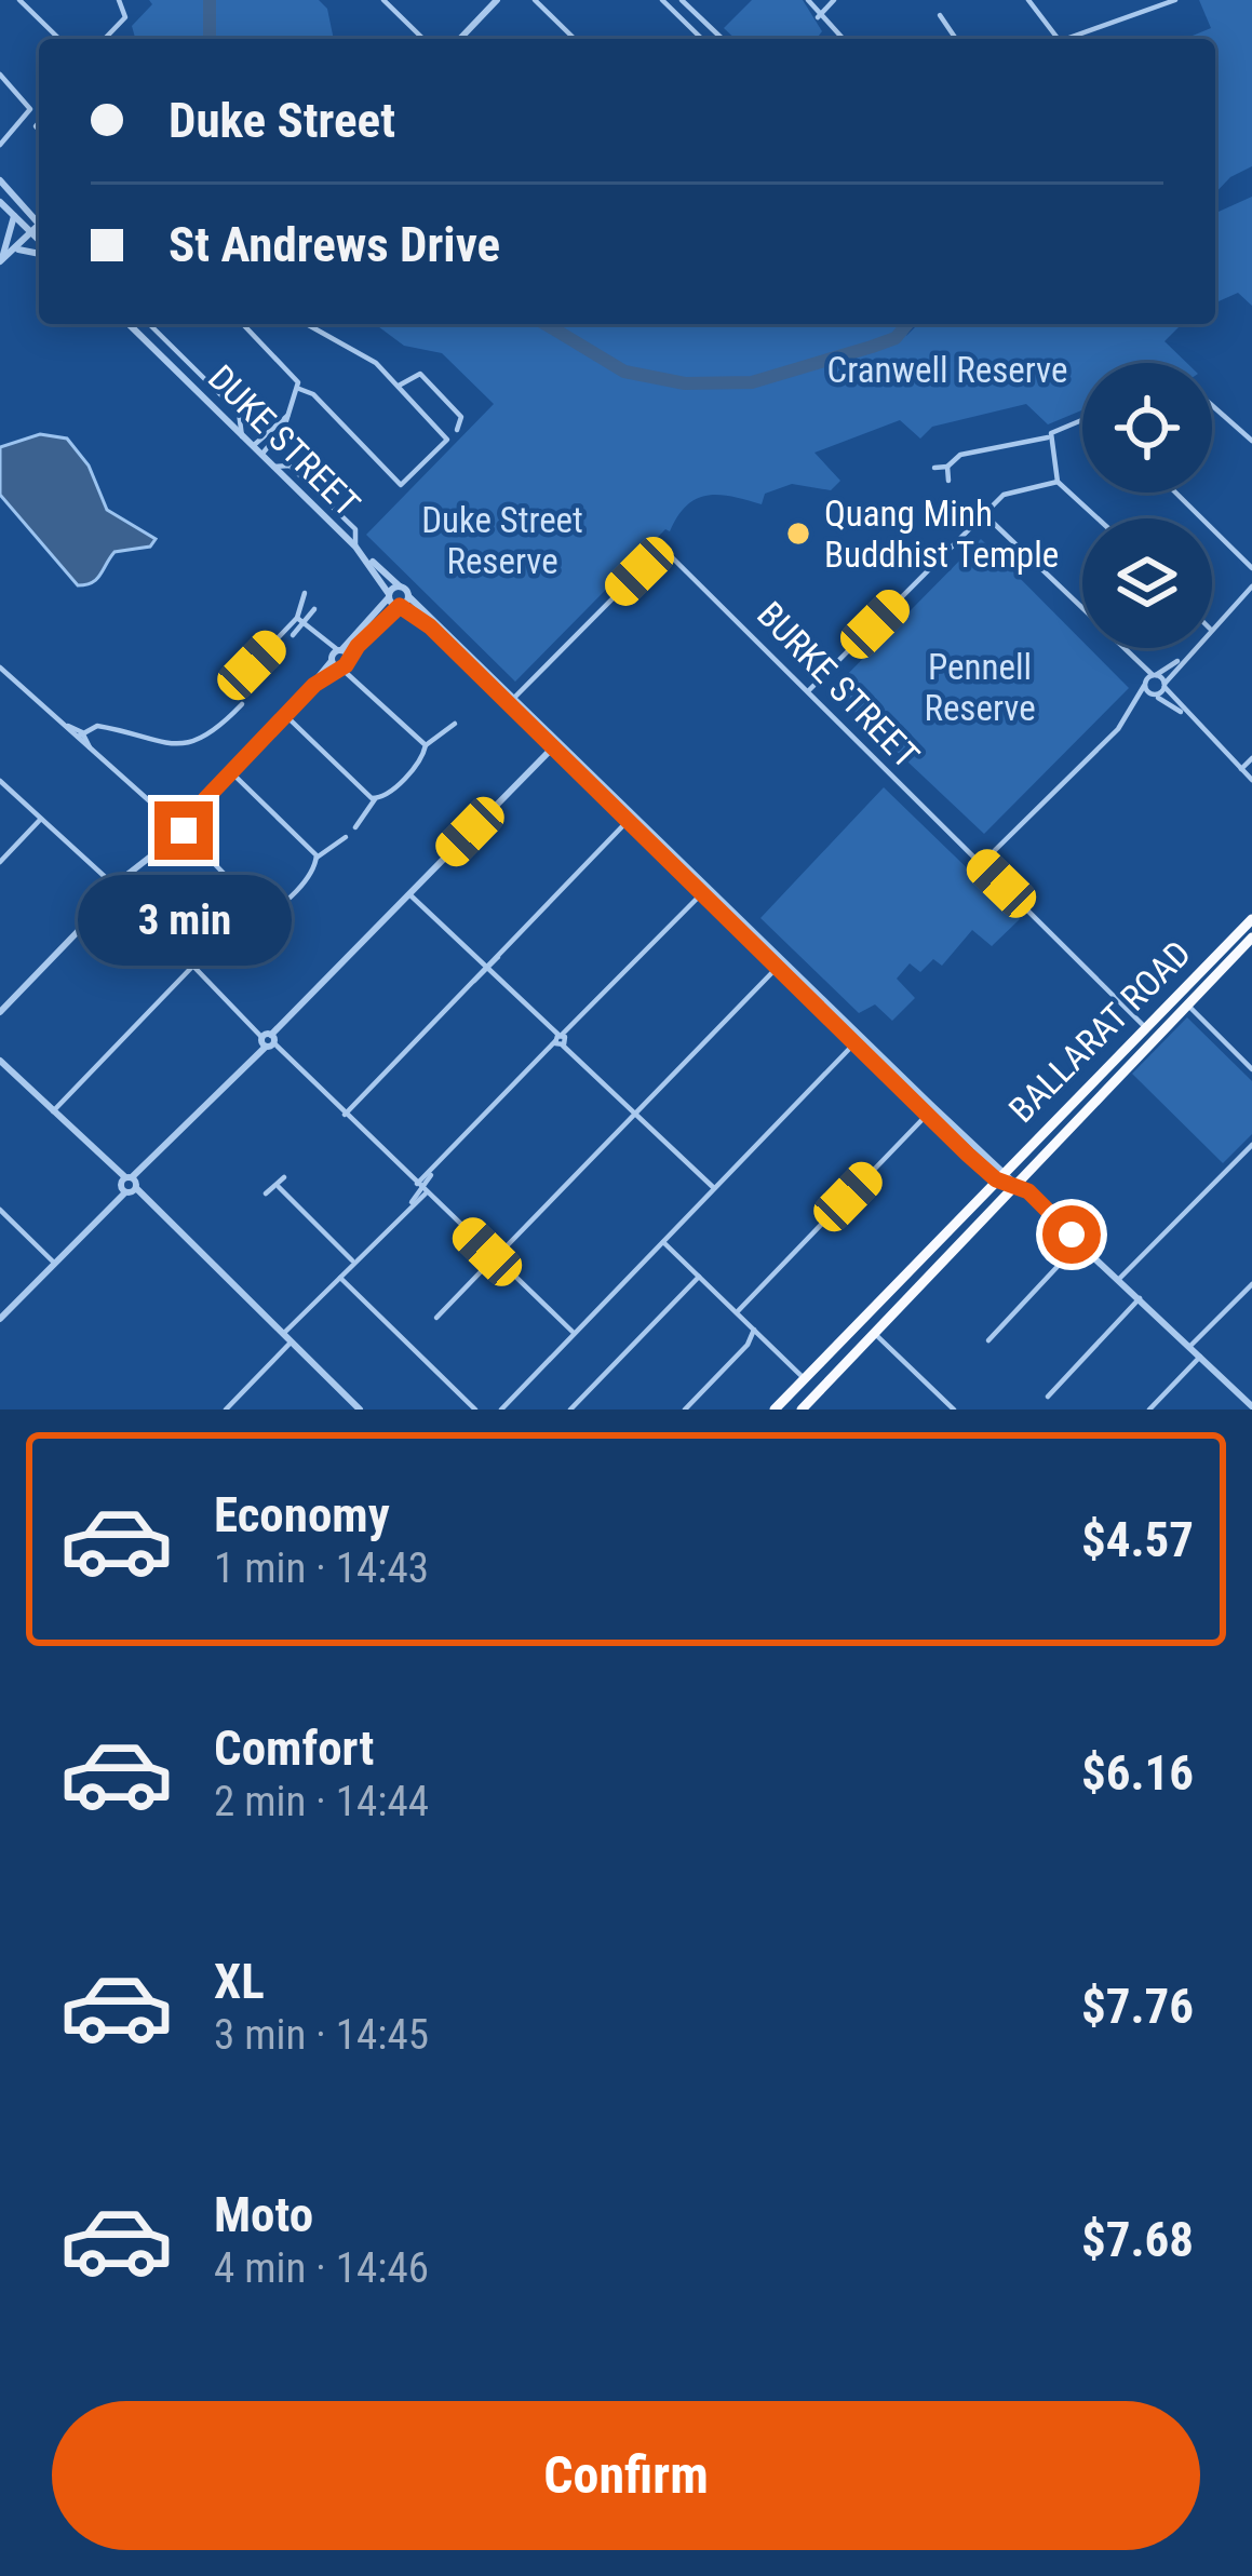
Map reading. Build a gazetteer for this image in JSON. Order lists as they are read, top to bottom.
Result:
{
  "streets": {
    "highway": ["BALLARAT ROAD"],
    "street": ["DUKE STREET", "BURKE STREET"]
  },
  "crossings": [
    ["BURKE STREET", "BALLARAT ROAD"]
  ],
  "parks": ["Cranwell Reserve", "Duke Street Reserve", "Pennell Reserve"],
  "places": ["Quang Minh Buddhist Temple"],
  "page": {
    "banner": ["Duke Street", "St Andrews Drive"],
    "bubble": "3 min",
    "list": [
      {
        "name": "Economy",
        "note": "1 min · 14:43",
        "value": "$4.57"
      },
      {
        "name": "Comfort",
        "note": "2 min · 14:44",
        "value": "$6.16"
      },
      {
        "name": "XL",
        "note": "3 min · 14:45",
        "value": "$7.76"
      },
      {
        "name": "Moto",
        "note": "4 min · 14:46",
        "value": "$7.68"
      }
    ],
    "buttons": "Confirm"
  }
}
